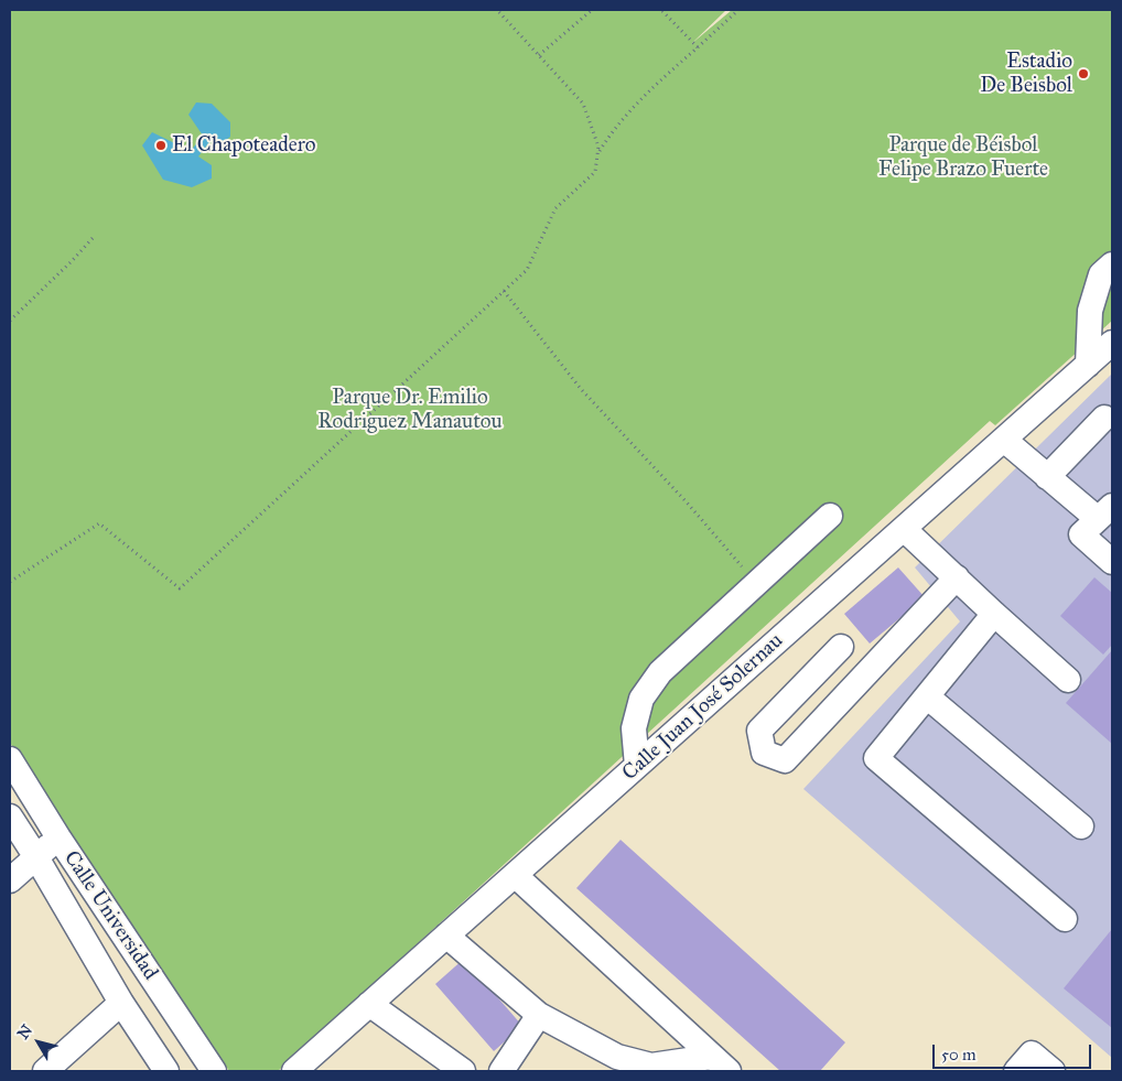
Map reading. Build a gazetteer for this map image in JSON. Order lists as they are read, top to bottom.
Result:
{
  "streets": {
    "street": ["Calle Juan José Solernau", "Calle Universidad"]
  },
  "parks": ["Parque de Béisbol Felipe Brazo Fuerte", "Parque Dr. Emilio Rodriguez Manautou"],
  "places": ["Estadio De Beisbol", "El Chapoteadero"],
  "scale_bar": "50 m",
  "north": "top left"
}
